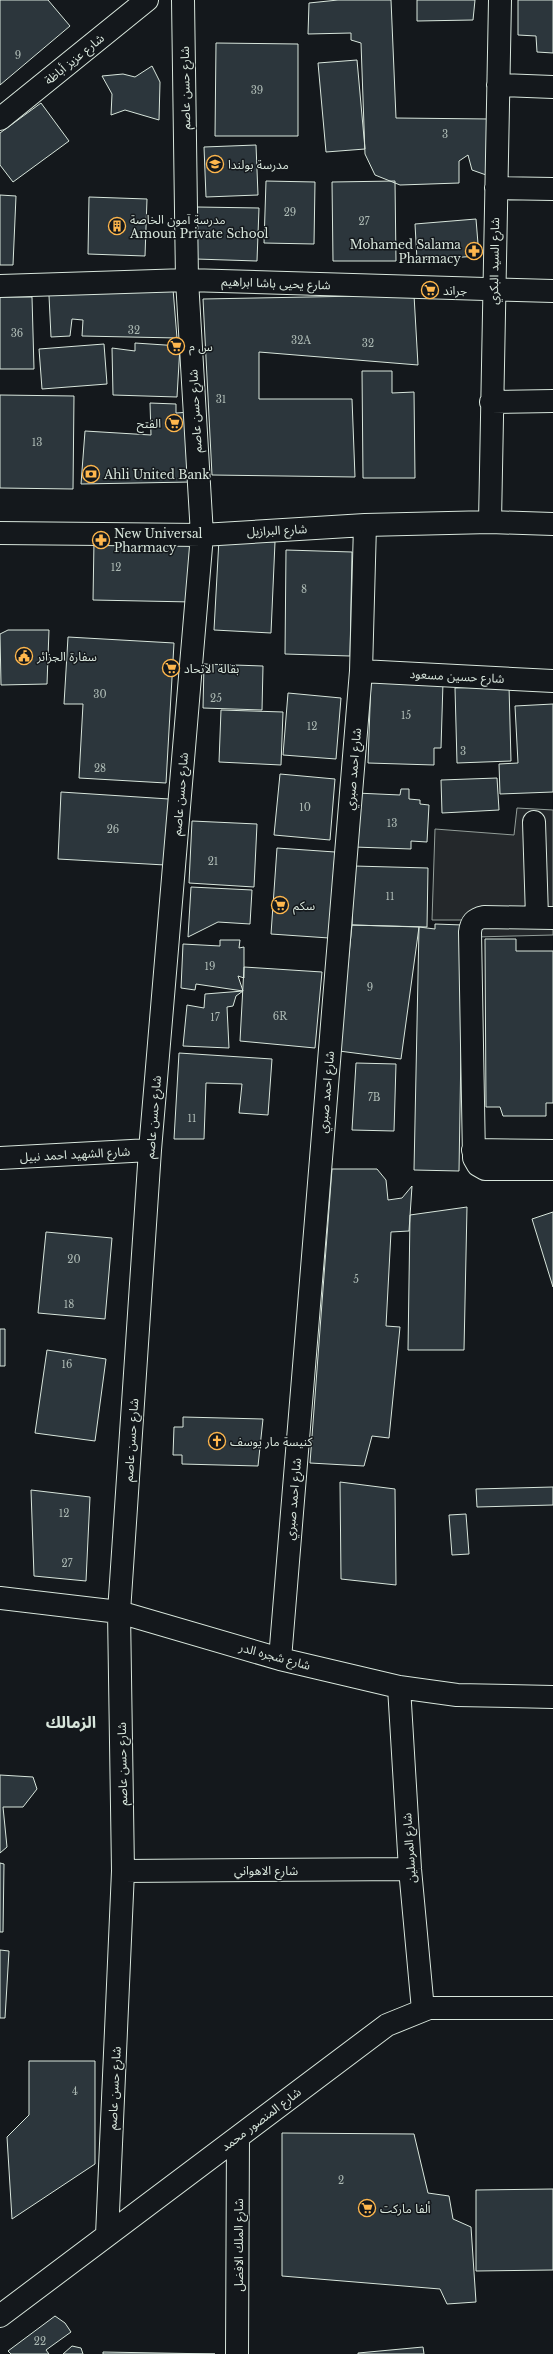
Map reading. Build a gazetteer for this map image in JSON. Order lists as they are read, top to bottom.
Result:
{
  "streets": {
    "street": [
      "شارع عزيز أباظة",
      "شارع حسن عاصم",
      "شارع السيد البكري",
      "شارع يحيى باشا ابراهيم",
      "شارع البرازيل",
      "شارع حسين مسعود",
      "شارع احمد صبري",
      "شارع الشهيد احمد نبيل",
      "شارع شجره الدر",
      "شارع المرسلين",
      "شارع الاهواني",
      "شارع المنصور محمد",
      "شارع الملك الافضل"
    ]
  },
  "crossings": [
    ["شارع حسن عاصم", "شارع يحيى باشا ابراهيم"],
    ["شارع حسن عاصم", "شارع البرازيل"],
    ["شارع حسن عاصم", "شارع الشهيد احمد نبيل"],
    ["شارع حسن عاصم", "شارع شجره الدر"],
    ["شارع حسن عاصم", "شارع الاهواني"],
    ["شارع حسن عاصم", "شارع المنصور محمد"],
    ["شارع السيد البكري", "شارع يحيى باشا ابراهيم"],
    ["شارع السيد البكري", "شارع البرازيل"],
    ["شارع البرازيل", "شارع احمد صبري"],
    ["شارع حسين مسعود", "شارع احمد صبري"],
    ["شارع احمد صبري", "شارع شجره الدر"],
    ["شارع شجره الدر", "شارع المرسلين"],
    ["شارع المرسلين", "شارع الاهواني"],
    ["شارع المرسلين", "شارع المنصور محمد"],
    ["شارع المنصور محمد", "شارع الملك الافضل"]
  ],
  "districts": ["الزمالك"],
  "places": {
    "school or university": ["مدرسة بولندا"],
    "building": ["مدرسة آمون الخاصة Amoun Private School"],
    "pharmacy": ["Mohamed Salama Pharmacy", "New Universal Pharmacy"],
    "supermarket": [
      "جراند",
      "س م",
      "الفتح",
      "بقالة الاتحاد",
      "سكم",
      "ألفا ماركت"
    ],
    "bank": ["Ahli United Bank"],
    "public building": ["سفارة الجزائر"],
    "church": ["كنيسة مار يوسف"]
  },
  "house_numbers": [
    "9",
    "39",
    "3",
    "29",
    "27",
    "32",
    "36",
    "32A",
    "32",
    "31",
    "13",
    "12",
    "8",
    "30",
    "25",
    "15",
    "12",
    "3",
    "28",
    "10",
    "13",
    "26",
    "21",
    "11",
    "19",
    "9",
    "6R",
    "17",
    "7B",
    "11",
    "20",
    "5",
    "18",
    "16",
    "12",
    "27",
    "4",
    "2",
    "22"
  ]
}
